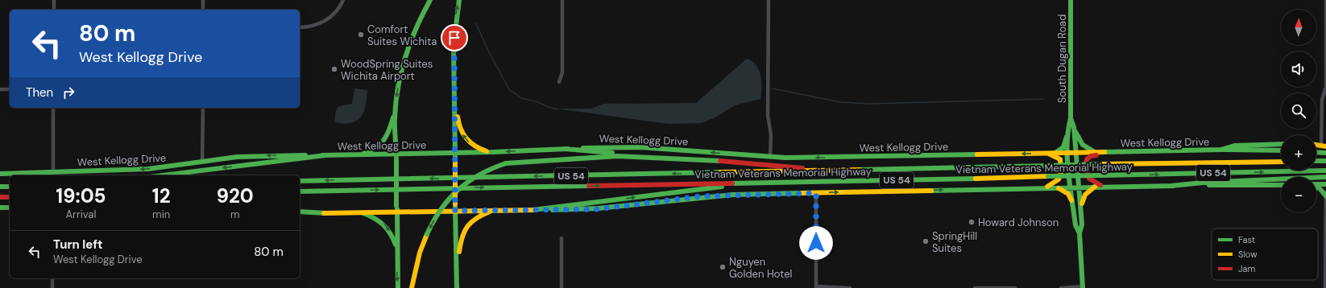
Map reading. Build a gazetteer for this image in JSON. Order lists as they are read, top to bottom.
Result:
{
  "streets": {
    "main road": [
      "South Dugan Road",
      "West Kellogg Drive",
      "Vietnam Veterans Memorial Highway",
      "US 54"
    ]
  },
  "crossings": [
    ["South Dugan Road", "West Kellogg Drive"]
  ],
  "places": [
    "Comfort Suites Wichita",
    "WoodSpring Suites Wichita Airport",
    "Howard Johnson",
    "SpringHill Suites",
    "Nguyen Golden Hotel"
  ],
  "legend": ["Fast", "Slow", "Jam"],
  "north": "top",
  "page": {
    "map_buttons": ["+", "−"],
    "turn": ["80 m", "West Kellogg Drive"],
    "then": "Then",
    "eta": [
      "19:05",
      "Arrival",
      "12",
      "min",
      "920",
      "m"
    ],
    "list": [
      {
        "name": "Turn left",
        "note": "West Kellogg Drive",
        "value": "80 m"
      }
    ]
  }
}
